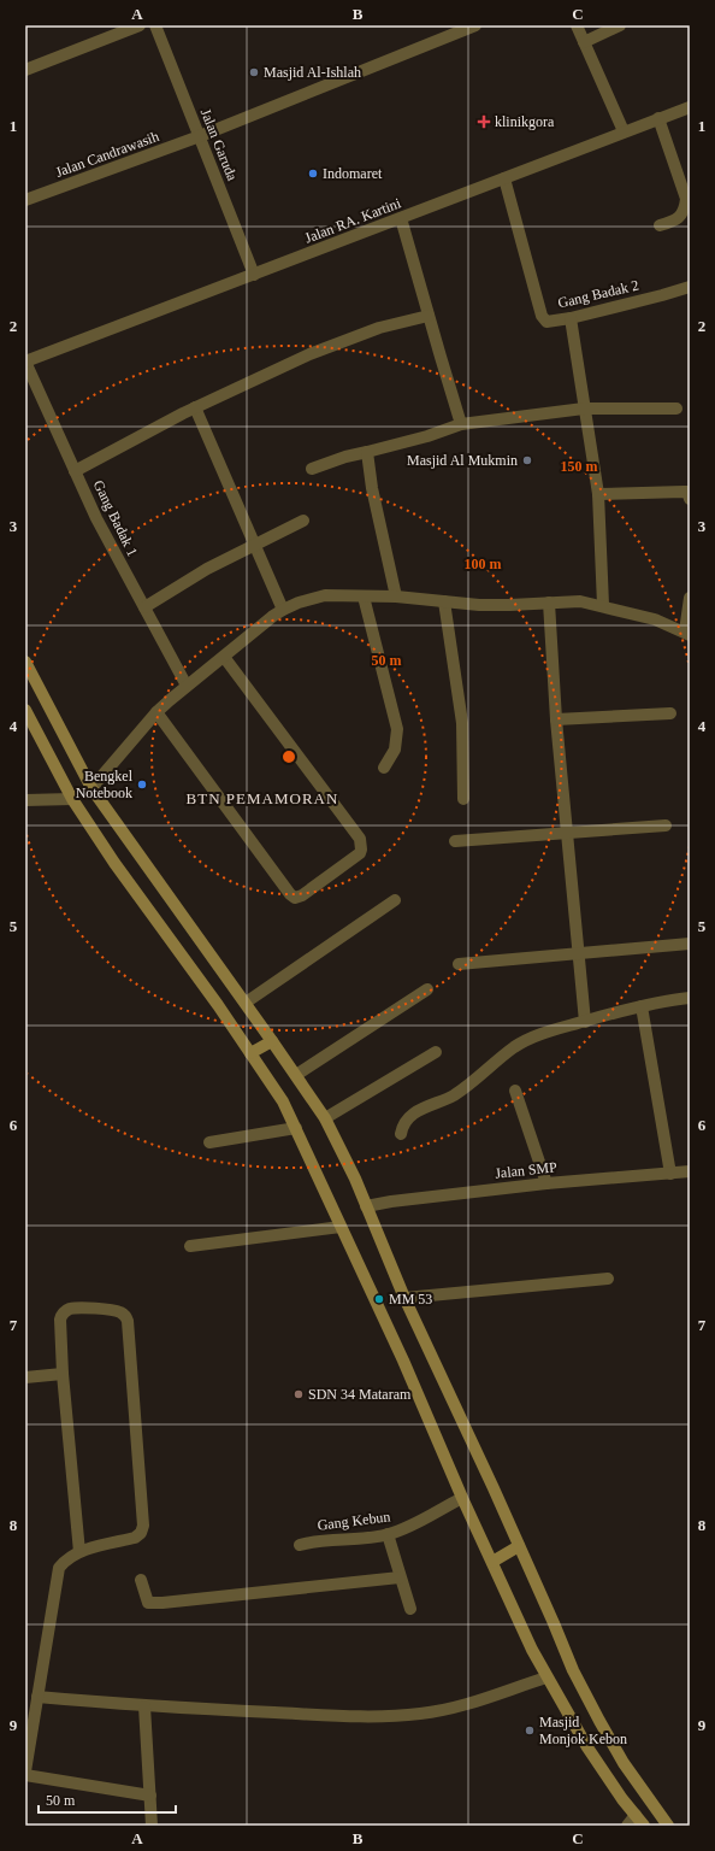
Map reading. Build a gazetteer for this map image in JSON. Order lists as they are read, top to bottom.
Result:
{
  "streets": {
    "street": [
      "Jalan Garuda",
      "Jalan Candrawasih",
      "Jalan RA. Kartini",
      "Gang Badak 2",
      "Gang Badak 1",
      "Jalan SMP",
      "Gang Kebun"
    ]
  },
  "crossings": [
    ["Jalan Garuda", "Jalan Candrawasih"],
    ["Jalan Garuda", "Jalan RA. Kartini"],
    ["Jalan RA. Kartini", "Gang Badak 2"],
    ["Jalan RA. Kartini", "Gang Badak 1"]
  ],
  "districts": ["BTN PEMAMORAN"],
  "places": {
    "other": [
      "Masjid Al-Ishlah",
      "Indomaret",
      "Masjid Al Mukmin",
      "Bengkel Notebook",
      "MM 53",
      "SDN 34 Mataram",
      "Masjid Monjok Kebon"
    ],
    "health": ["klinikgora"]
  },
  "scale_bar": "50 m",
  "grid": {
    "columns": ["A", "B", "C"],
    "rows": [
      "1",
      "2",
      "3",
      "4",
      "5",
      "6",
      "7",
      "8",
      "9"
    ]
  },
  "rings": ["150 m", "100 m", "50 m"]
}
